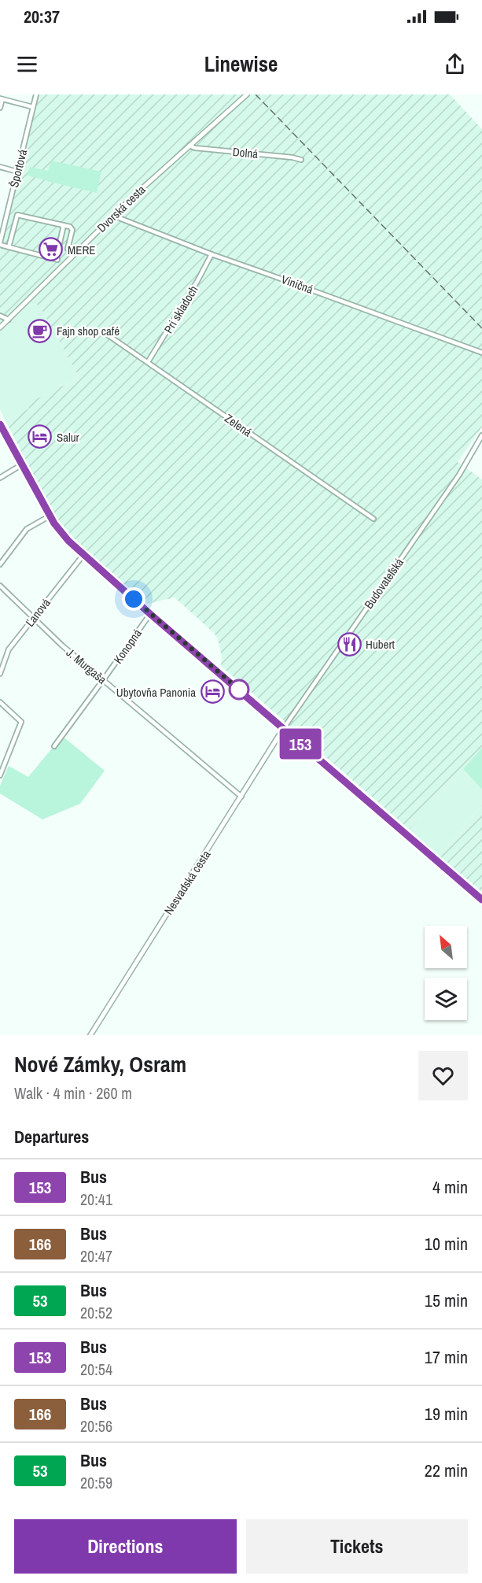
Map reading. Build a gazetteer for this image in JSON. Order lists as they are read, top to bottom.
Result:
{
  "streets": {
    "street": [
      "Dolná",
      "Športová",
      "Dvorská cesta",
      "Viničná",
      "Pri skladoch",
      "Zelená",
      "Budovateľská",
      "Ľanová",
      "Konopná",
      "J. Murgaša",
      "Nesvadská cesta"
    ]
  },
  "crossings": [
    ["Dolná", "Dvorská cesta"],
    ["Dvorská cesta", "Viničná"],
    ["Viničná", "Pri skladoch"],
    ["Pri skladoch", "Zelená"],
    ["Budovateľská", "Nesvadská cesta"],
    ["Ľanová", "J. Murgaša"],
    ["Konopná", "J. Murgaša"],
    ["J. Murgaša", "Nesvadská cesta"]
  ],
  "places": {
    "supermarket": ["MERE"],
    "cafe": ["Fajn shop café"],
    "hotel": ["Salur", "Ubytovňa Panonia"],
    "restaurant": ["Hubert"]
  },
  "lines": ["bus line 153"],
  "north": "top left",
  "page": {
    "status": "20:37",
    "header": "Linewise",
    "on_map": "153",
    "heading": [
      ["Nové Zámky, Osram", "Walk · 4 min · 260 m"],
      "Departures"
    ],
    "list": [
      {
        "mark": "153",
        "name": "Bus",
        "note": "20:41",
        "value": "4 min"
      },
      {
        "mark": "166",
        "name": "Bus",
        "note": "20:47",
        "value": "10 min"
      },
      {
        "mark": "53",
        "name": "Bus",
        "note": "20:52",
        "value": "15 min"
      },
      {
        "mark": "153",
        "name": "Bus",
        "note": "20:54",
        "value": "17 min"
      },
      {
        "mark": "166",
        "name": "Bus",
        "note": "20:56",
        "value": "19 min"
      },
      {
        "mark": "53",
        "name": "Bus",
        "note": "20:59",
        "value": "22 min"
      }
    ],
    "buttons": ["Directions", "Tickets"]
  }
}
